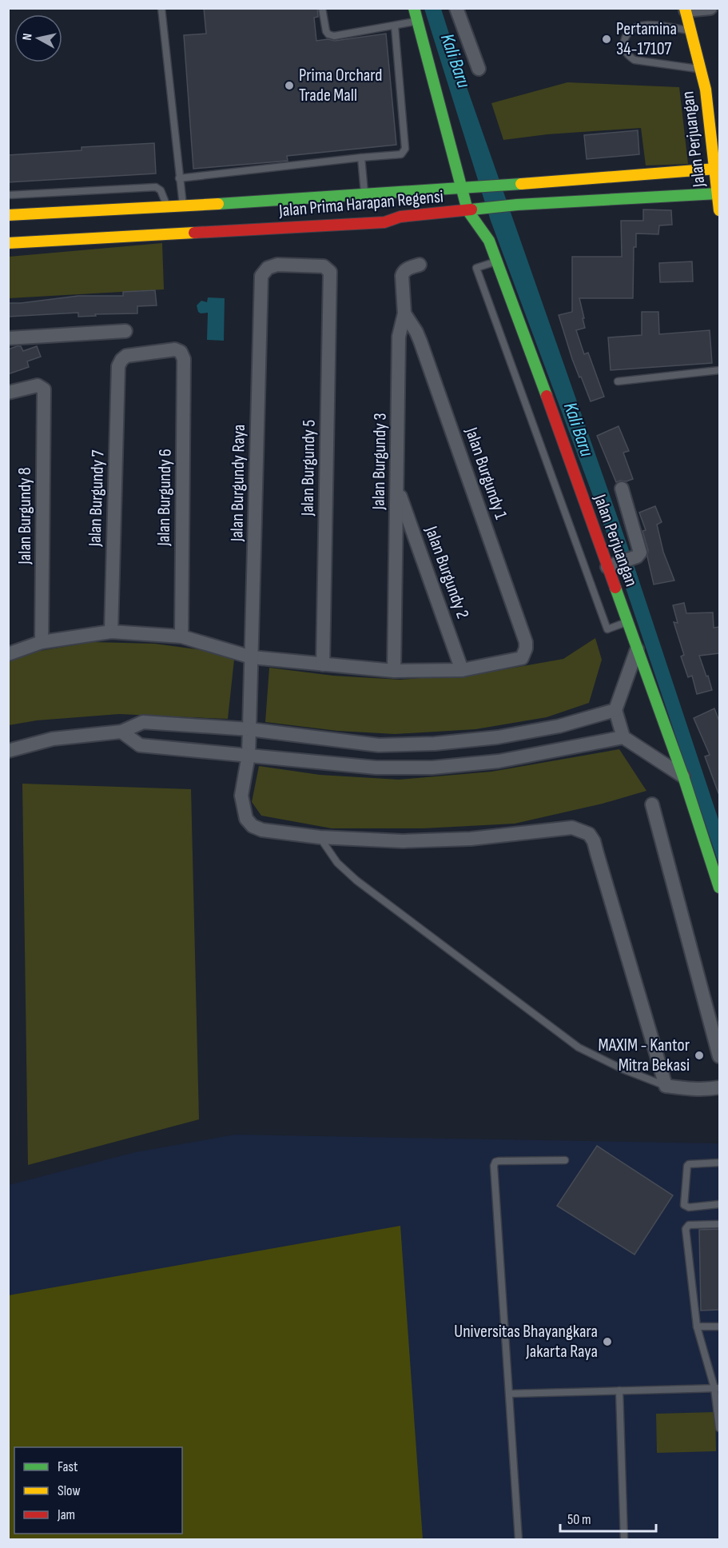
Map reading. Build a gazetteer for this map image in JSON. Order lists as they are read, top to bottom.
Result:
{
  "streets": {
    "street": [
      "Jalan Perjuangan",
      "Jalan Prima Harapan Regensi",
      "Jalan Burgundy 3",
      "Jalan Burgundy 5",
      "Jalan Burgundy 1",
      "Jalan Burgundy Raya",
      "Jalan Burgundy 6",
      "Jalan Burgundy 7",
      "Jalan Burgundy 8",
      "Jalan Burgundy 2"
    ]
  },
  "crossings": [
    ["Jalan Perjuangan", "Jalan Prima Harapan Regensi"],
    ["Jalan Burgundy 3", "Jalan Burgundy 1"],
    ["Jalan Burgundy 3", "Jalan Burgundy 2"],
    ["Jalan Burgundy 5", "Jalan Burgundy Raya"],
    ["Jalan Burgundy 1", "Jalan Burgundy 2"],
    ["Jalan Burgundy 6", "Jalan Burgundy 7"]
  ],
  "water": ["Kali Baru"],
  "places": [
    "Pertamina 34-17107",
    "Prima Orchard Trade Mall",
    "MAXIM - Kantor Mitra Bekasi",
    "Universitas Bhayangkara Jakarta Raya"
  ],
  "legend": ["Fast", "Slow", "Jam"],
  "scale_bar": "50 m",
  "north": "left"
}
